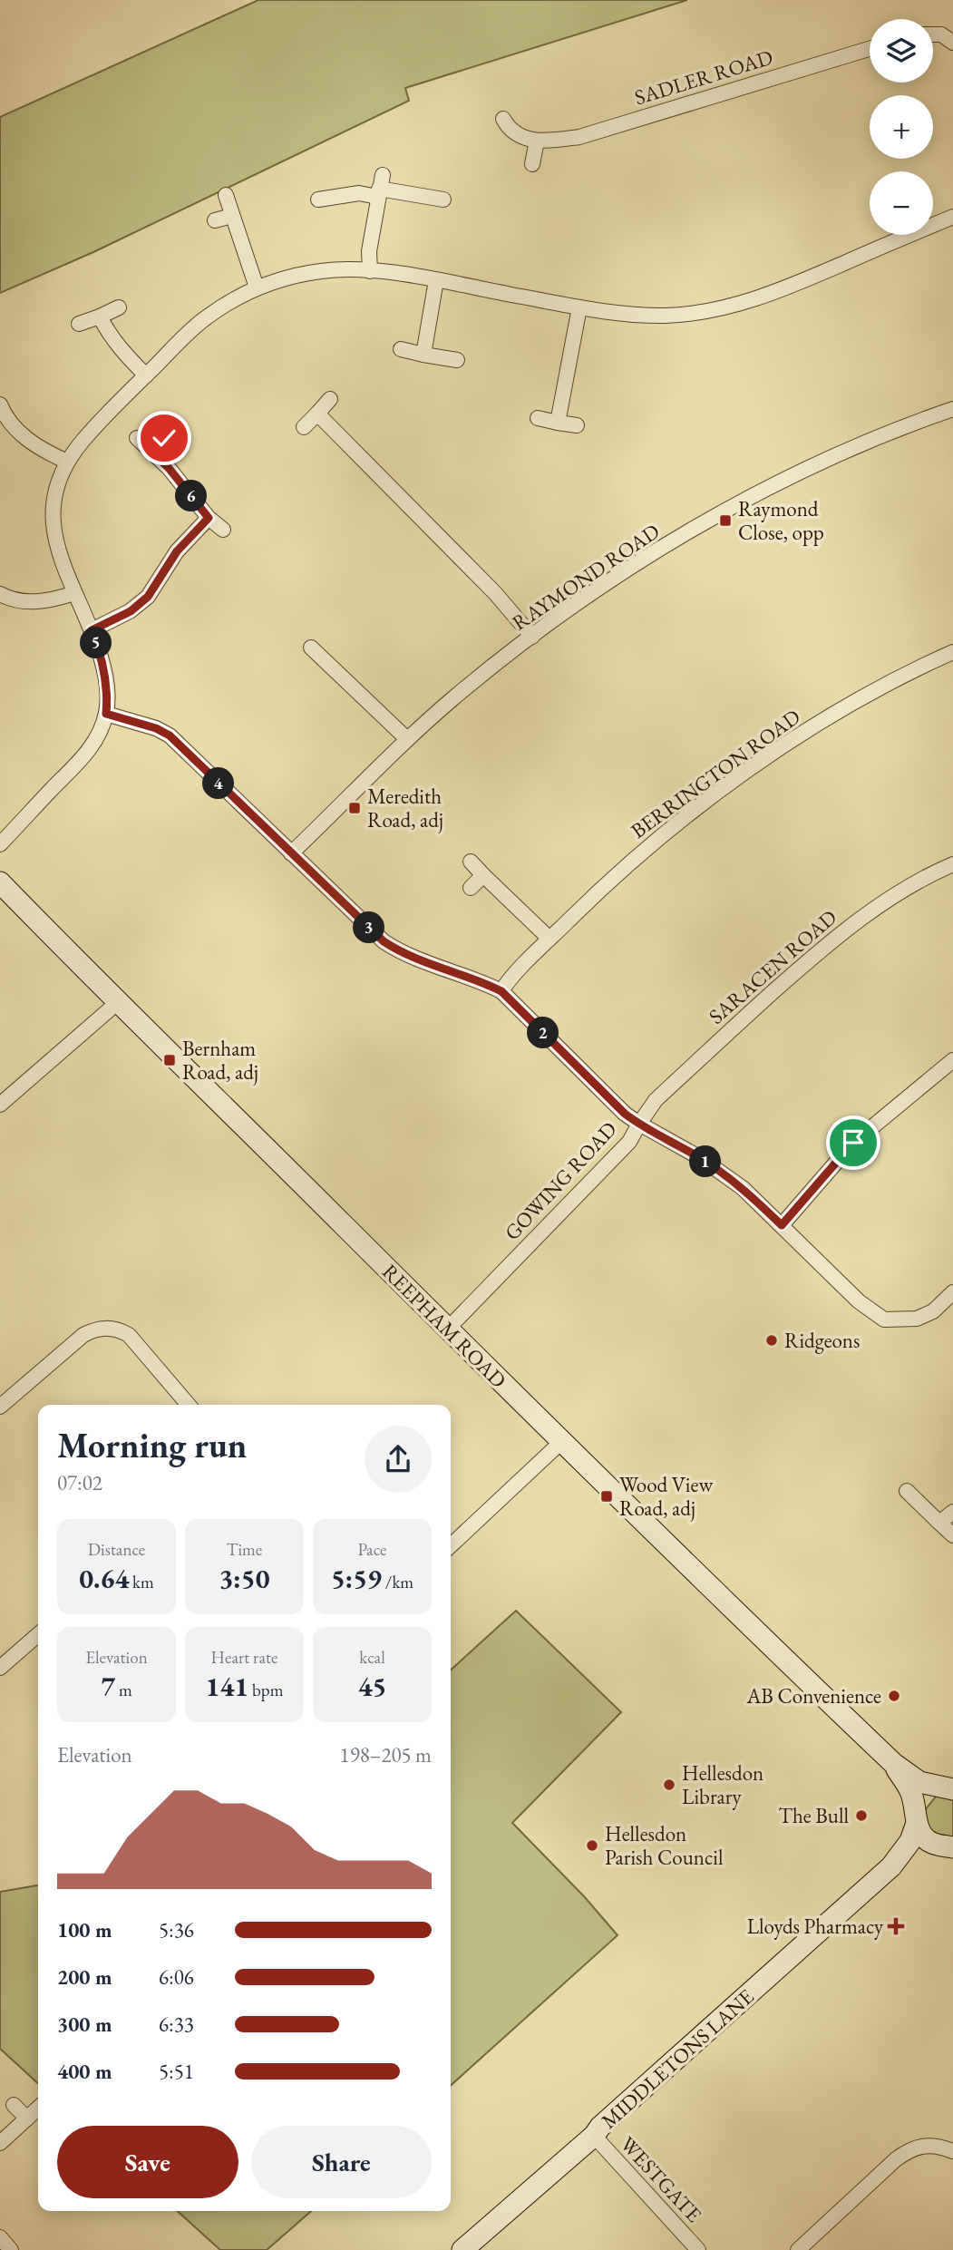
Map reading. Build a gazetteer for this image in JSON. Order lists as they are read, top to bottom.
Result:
{
  "streets": {
    "street": [
      "SADLER ROAD",
      "RAYMOND ROAD",
      "BERRINGTON ROAD",
      "SARACEN ROAD",
      "GOWING ROAD",
      "REEPHAM ROAD",
      "MIDDLETONS LANE",
      "WESTGATE"
    ]
  },
  "crossings": [
    ["SARACEN ROAD", "GOWING ROAD"],
    ["GOWING ROAD", "REEPHAM ROAD"],
    ["REEPHAM ROAD", "MIDDLETONS LANE"],
    ["MIDDLETONS LANE", "WESTGATE"]
  ],
  "places": {
    "transit": [
      "Raymond Close, opp",
      "Meredith Road, adj",
      "Bernham Road, adj",
      "Wood View Road, adj"
    ],
    "other": [
      "Ridgeons",
      "AB Convenience",
      "Hellesdon Library",
      "The Bull",
      "Hellesdon Parish Council"
    ],
    "health": ["Lloyds Pharmacy"]
  },
  "page": {
    "map_buttons": ["+", "−"],
    "pins": [
      "6",
      "5",
      "4",
      "3",
      "2",
      "1"
    ],
    "heading": ["Morning run", "07:02"],
    "stats": [
      ["Distance", "0.64 km"],
      ["Time", "3:50"],
      ["Pace", "5:59 /km"],
      ["Elevation", "7 m"],
      ["Heart rate", "141 bpm"],
      ["kcal", "45"]
    ],
    "chart": ["Elevation", "198–205 m"],
    "list": [
      {
        "name": "100 m",
        "note": "5:36"
      },
      {
        "name": "200 m",
        "note": "6:06"
      },
      {
        "name": "300 m",
        "note": "6:33"
      },
      {
        "name": "400 m",
        "note": "5:51"
      }
    ],
    "buttons": ["Save", "Share"]
  }
}
